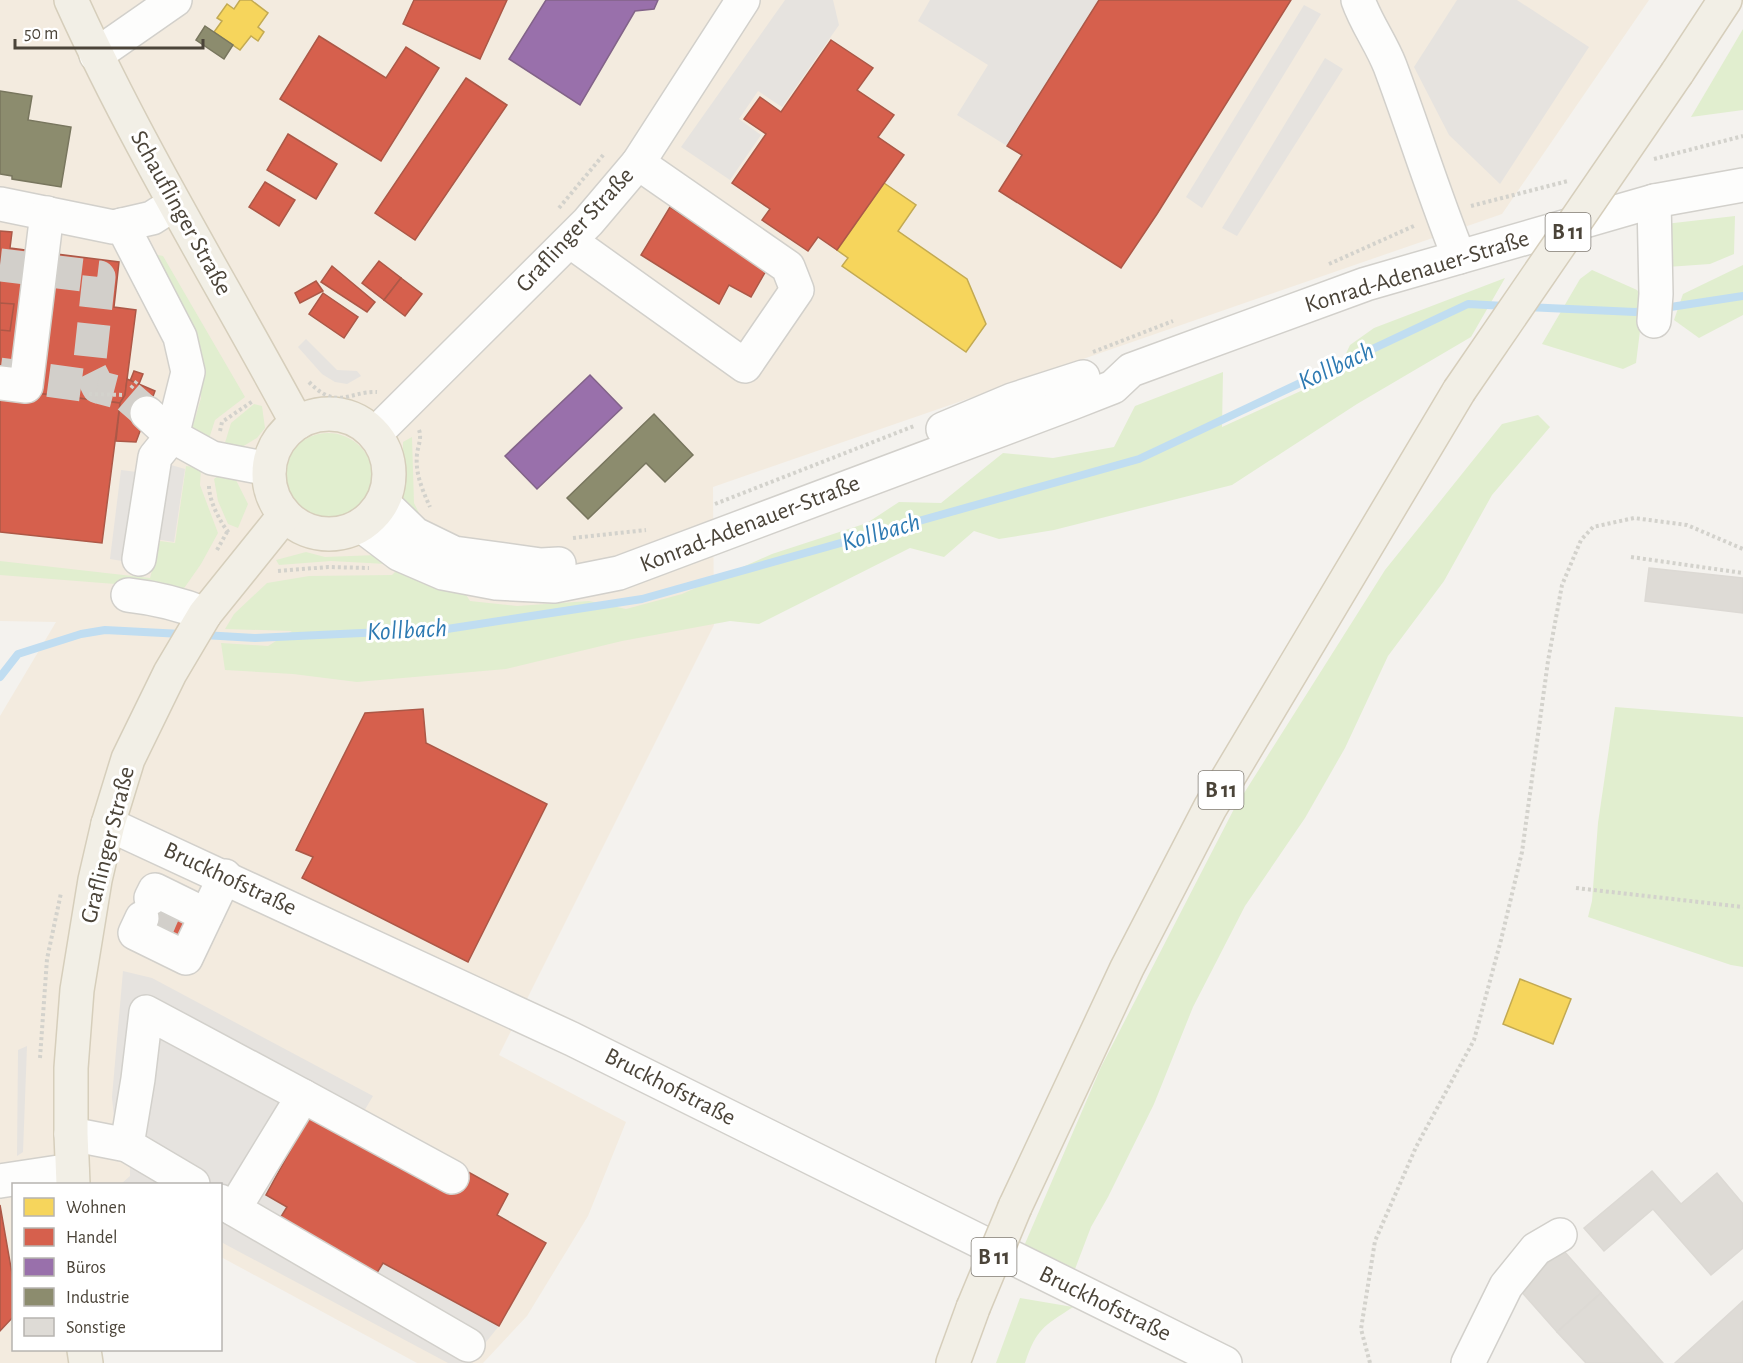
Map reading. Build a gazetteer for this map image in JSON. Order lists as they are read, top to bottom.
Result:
{
  "streets": {
    "main road": ["Schauflinger Straße", "Graflinger Straße", "B 11"],
    "street": ["Konrad-Adenauer-Straße", "Bruckhofstraße"]
  },
  "crossings": [
    ["Schauflinger Straße", "Graflinger Straße"],
    ["Schauflinger Straße", "Konrad-Adenauer-Straße"],
    ["Graflinger Straße", "Konrad-Adenauer-Straße"],
    ["Graflinger Straße", "Bruckhofstraße"]
  ],
  "water": ["Kollbach"],
  "legend": [
    "Wohnen",
    "Handel",
    "Büros",
    "Industrie",
    "Sonstige"
  ],
  "scale_bar": "50 m"
}
